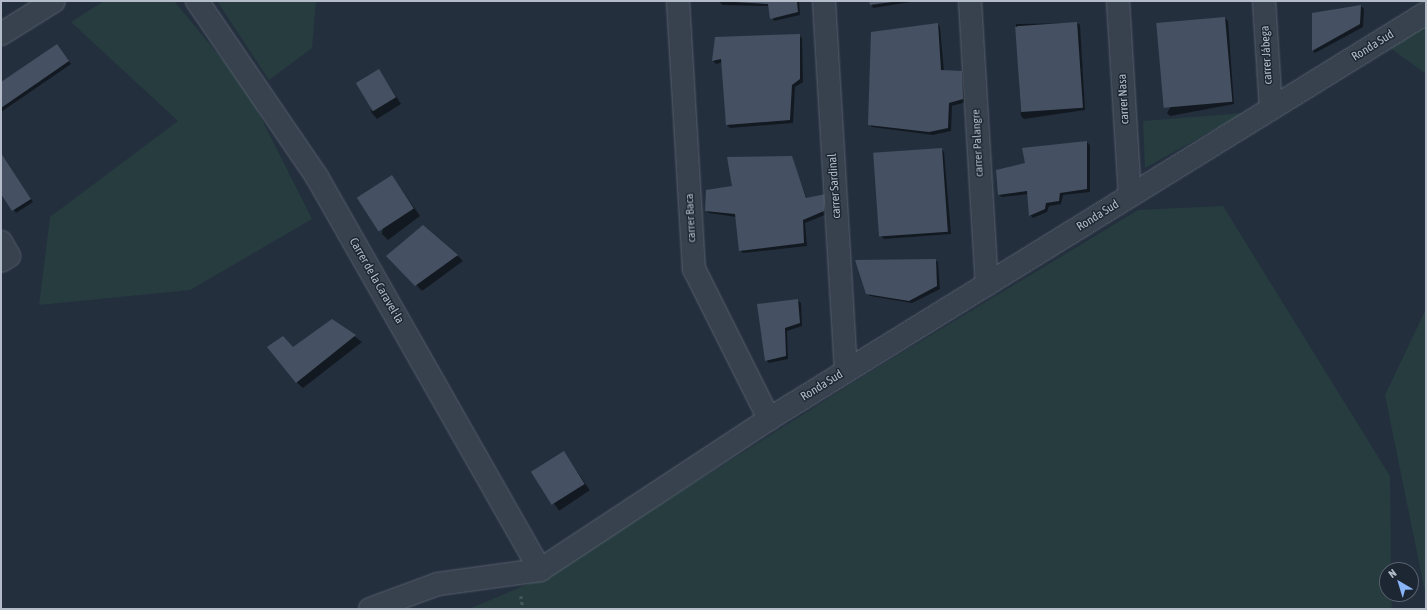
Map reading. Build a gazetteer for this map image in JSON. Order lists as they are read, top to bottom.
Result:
{
  "streets": {
    "street": [
      "Ronda Sud",
      "carrer Jábega",
      "carrer Nasa",
      "carrer Palangre",
      "carrer Sardinal",
      "carrer Baca",
      "Carrer de la Caravel·la"
    ]
  },
  "crossings": [
    ["Ronda Sud", "carrer Jábega"],
    ["Ronda Sud", "carrer Nasa"],
    ["Ronda Sud", "carrer Palangre"],
    ["Ronda Sud", "carrer Sardinal"],
    ["Ronda Sud", "carrer Baca"],
    ["Ronda Sud", "Carrer de la Caravel·la"]
  ],
  "north": "top left"
}
